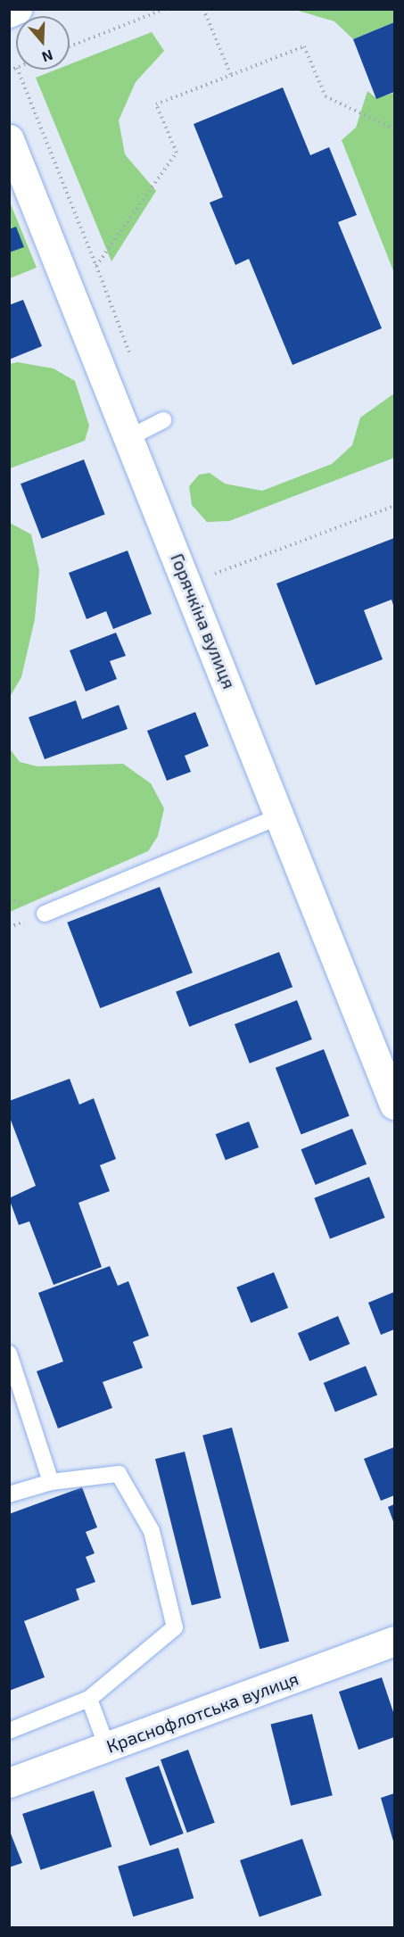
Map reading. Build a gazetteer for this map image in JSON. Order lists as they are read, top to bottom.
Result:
{
  "streets": {
    "street": ["Горячкіна вулиця", "Краснофлотська вулиця"]
  },
  "north": "bottom"
}
